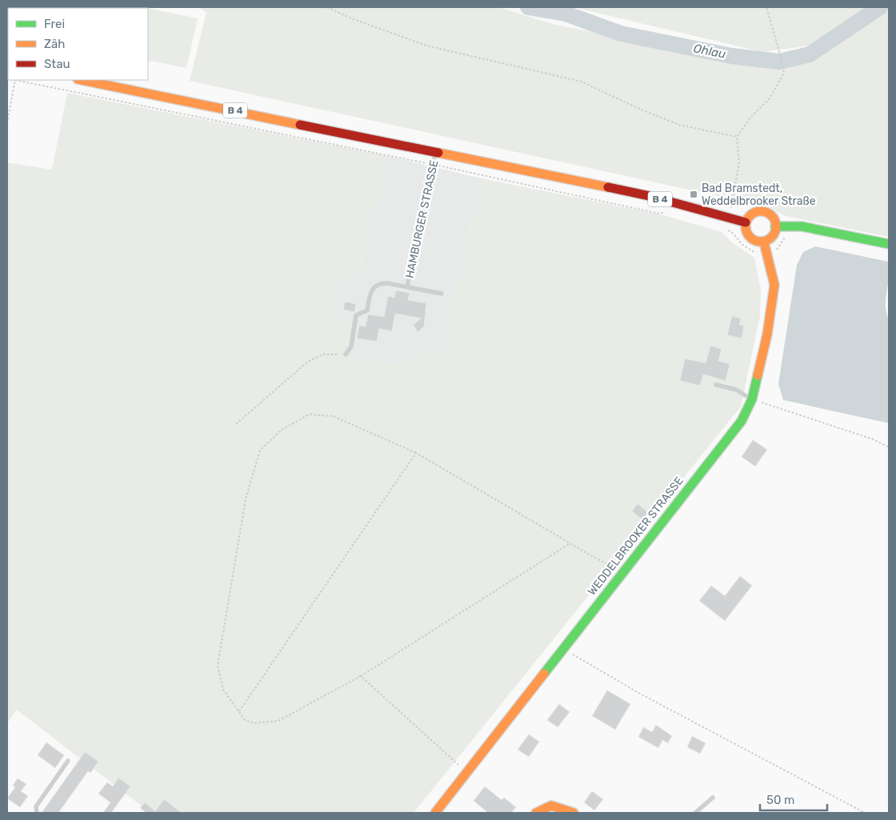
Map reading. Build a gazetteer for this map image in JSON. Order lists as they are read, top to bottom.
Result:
{
  "streets": {
    "main road": ["B 4", "WEDDELBROOKER STRASSE"],
    "lane": ["HAMBURGER STRASSE"]
  },
  "crossings": [
    ["B 4", "HAMBURGER STRASSE"],
    ["B 4", "WEDDELBROOKER STRASSE"]
  ],
  "water": ["Ohlau"],
  "places": {
    "transit": ["Bad Bramstedt, Weddelbrooker Straße"]
  },
  "legend": ["Frei", "Zäh", "Stau"],
  "scale_bar": "50 m"
}
